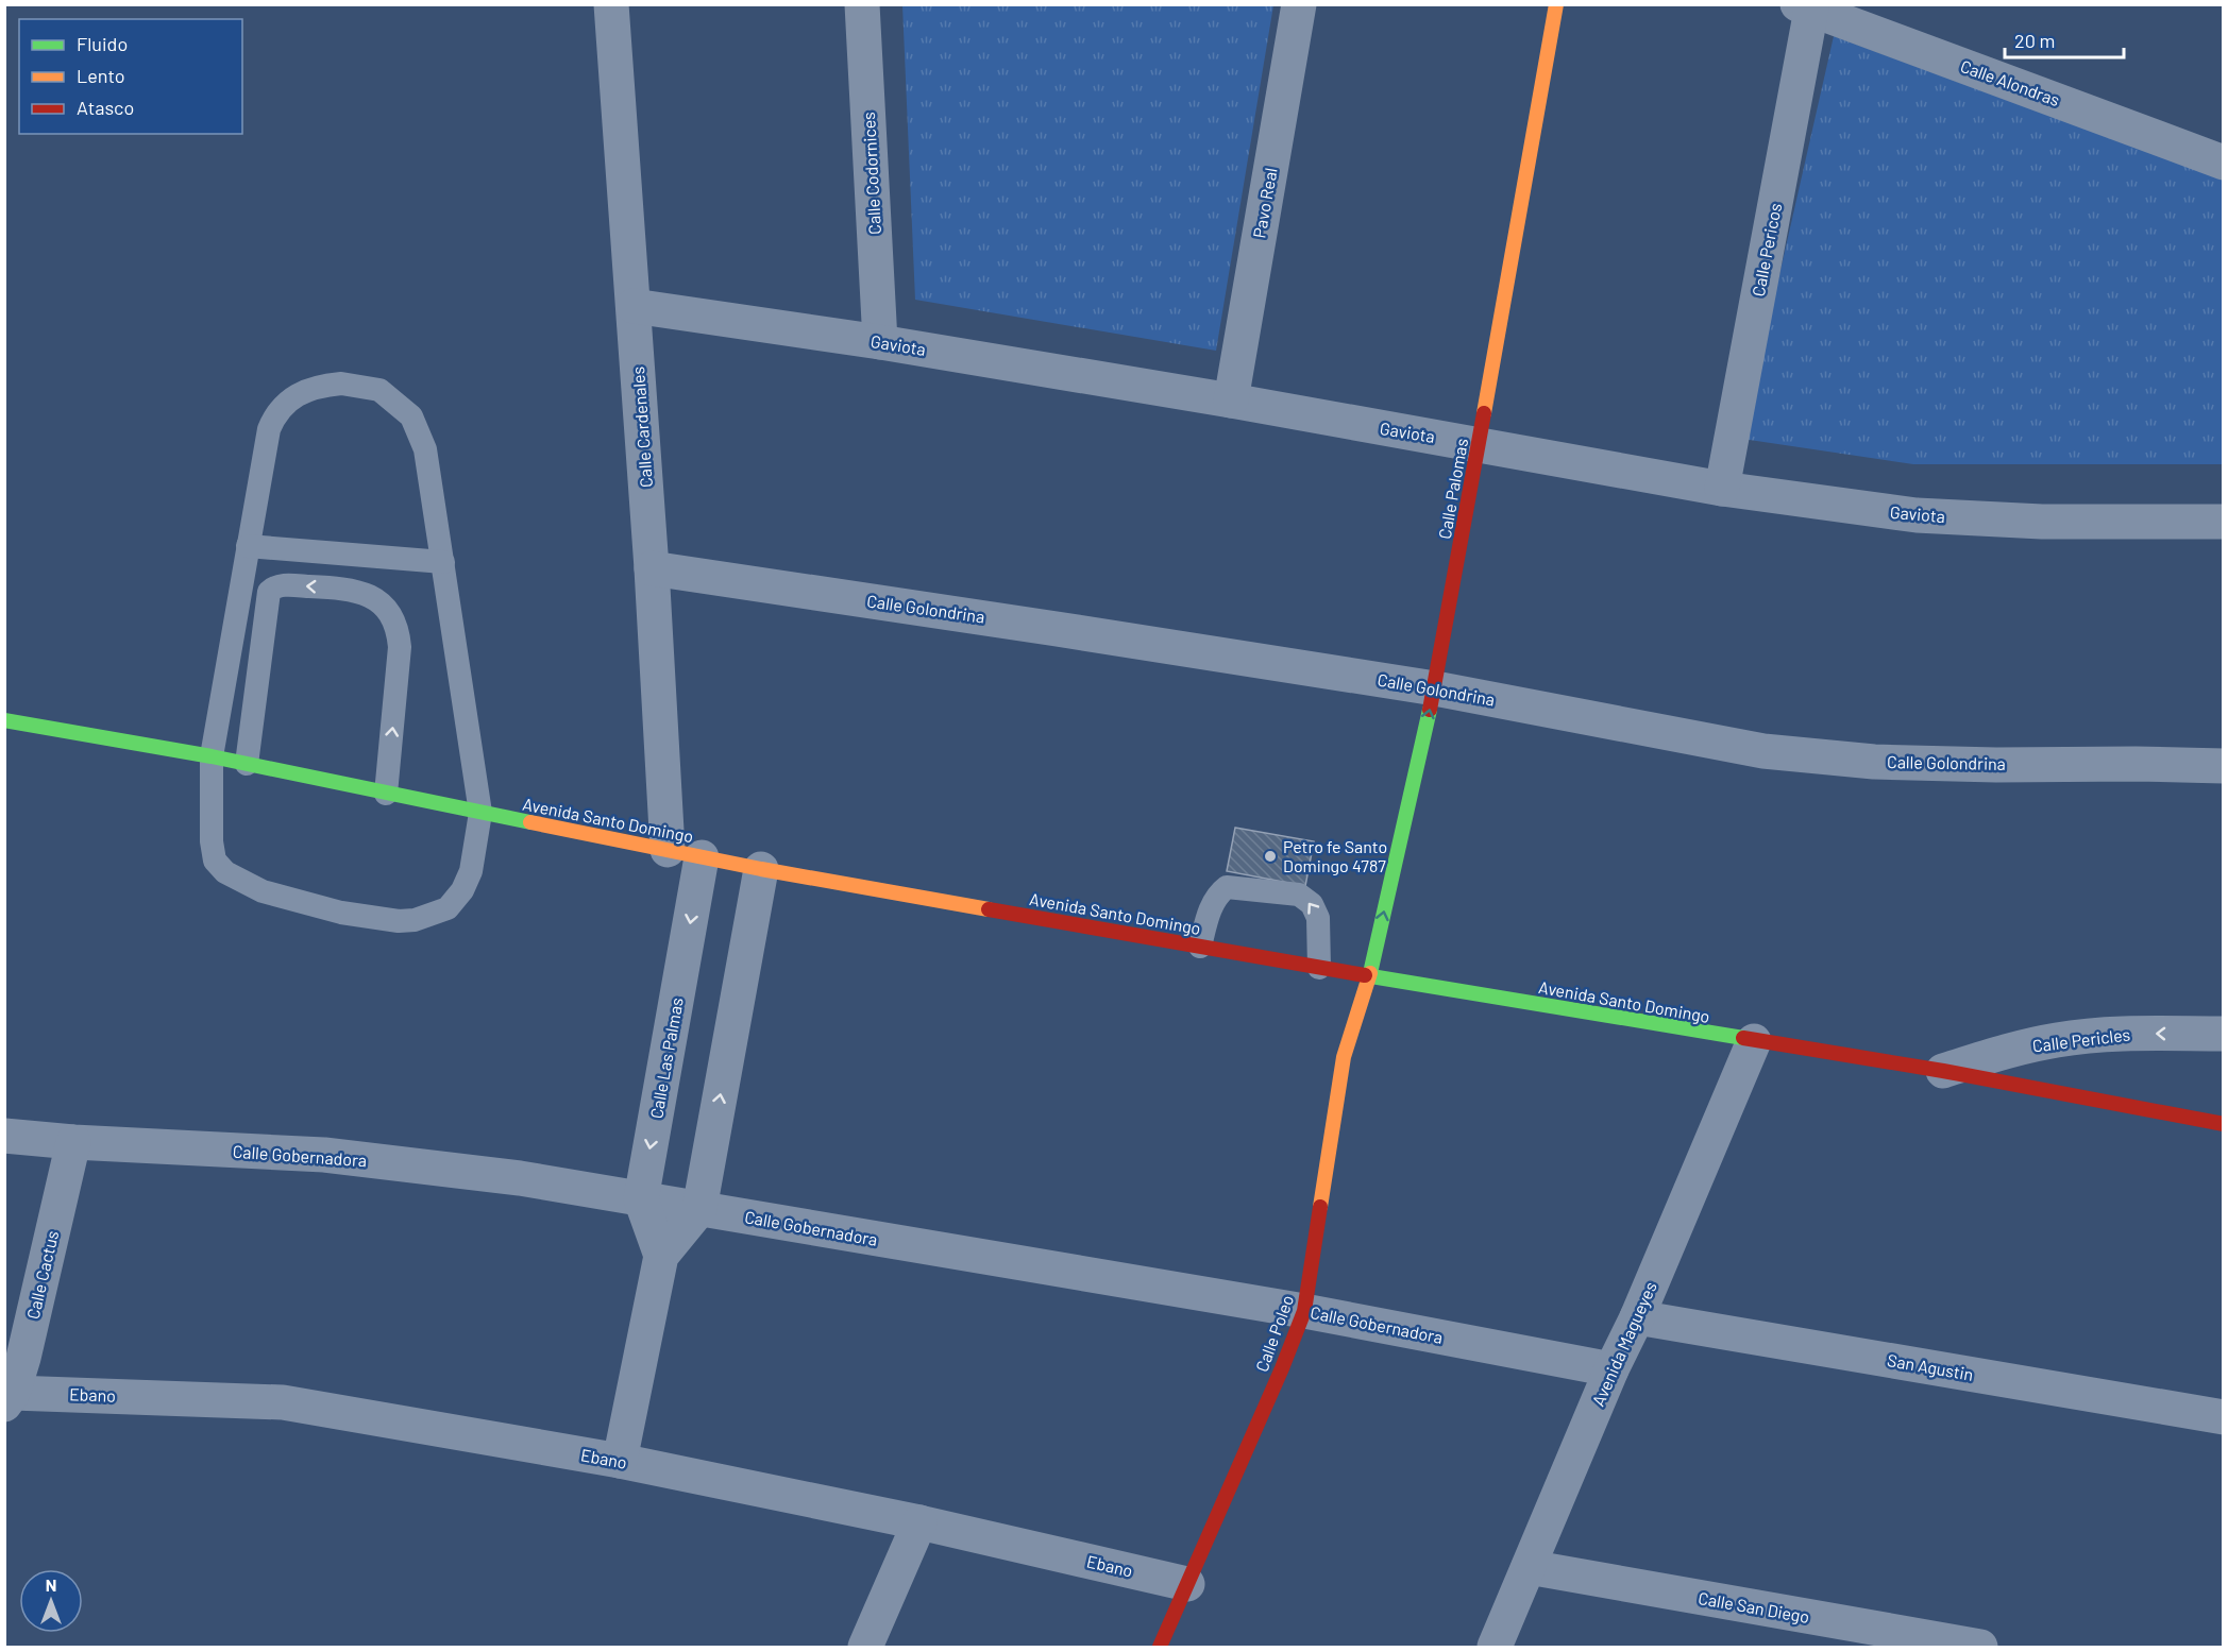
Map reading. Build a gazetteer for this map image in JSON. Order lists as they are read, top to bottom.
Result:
{
  "streets": {
    "main road": ["Calle Palomas", "Avenida Santo Domingo", "Calle Poleo"],
    "street": [
      "Calle Alondras",
      "Calle Codornices",
      "Pavo Real",
      "Calle Pericos",
      "Gaviota",
      "Calle Cardenales",
      "Calle Golondrina",
      "Calle Pericles",
      "Calle Las Palmas",
      "Calle Gobernadora",
      "Calle Cactus",
      "Avenida Magueyes",
      "San Agustin",
      "Ebano",
      "Calle San Diego"
    ]
  },
  "crossings": [
    ["Calle Alondras", "Calle Pericos"],
    ["Calle Codornices", "Gaviota"],
    ["Pavo Real", "Gaviota"],
    ["Calle Pericos", "Gaviota"],
    ["Gaviota", "Calle Cardenales"],
    ["Gaviota", "Calle Palomas"],
    ["Calle Cardenales", "Calle Golondrina"],
    ["Calle Cardenales", "Avenida Santo Domingo"],
    ["Calle Palomas", "Calle Golondrina"],
    ["Calle Palomas", "Avenida Santo Domingo"],
    ["Calle Palomas", "Calle Poleo"],
    ["Avenida Santo Domingo", "Calle Pericles"],
    ["Avenida Santo Domingo", "Calle Las Palmas"],
    ["Avenida Santo Domingo", "Calle Poleo"],
    ["Avenida Santo Domingo", "Avenida Magueyes"],
    ["Calle Las Palmas", "Calle Gobernadora"],
    ["Calle Gobernadora", "Calle Cactus"],
    ["Calle Gobernadora", "Calle Poleo"],
    ["Calle Gobernadora", "Avenida Magueyes"],
    ["Calle Cactus", "Ebano"],
    ["Calle Poleo", "Ebano"],
    ["Avenida Magueyes", "San Agustin"],
    ["Avenida Magueyes", "Calle San Diego"]
  ],
  "one_way": ["Calle Pericles"],
  "places": ["Petro fe Santo Domingo 4787"],
  "legend": ["Fluido", "Lento", "Atasco"],
  "scale_bar": "20 m",
  "north": "top"
}
